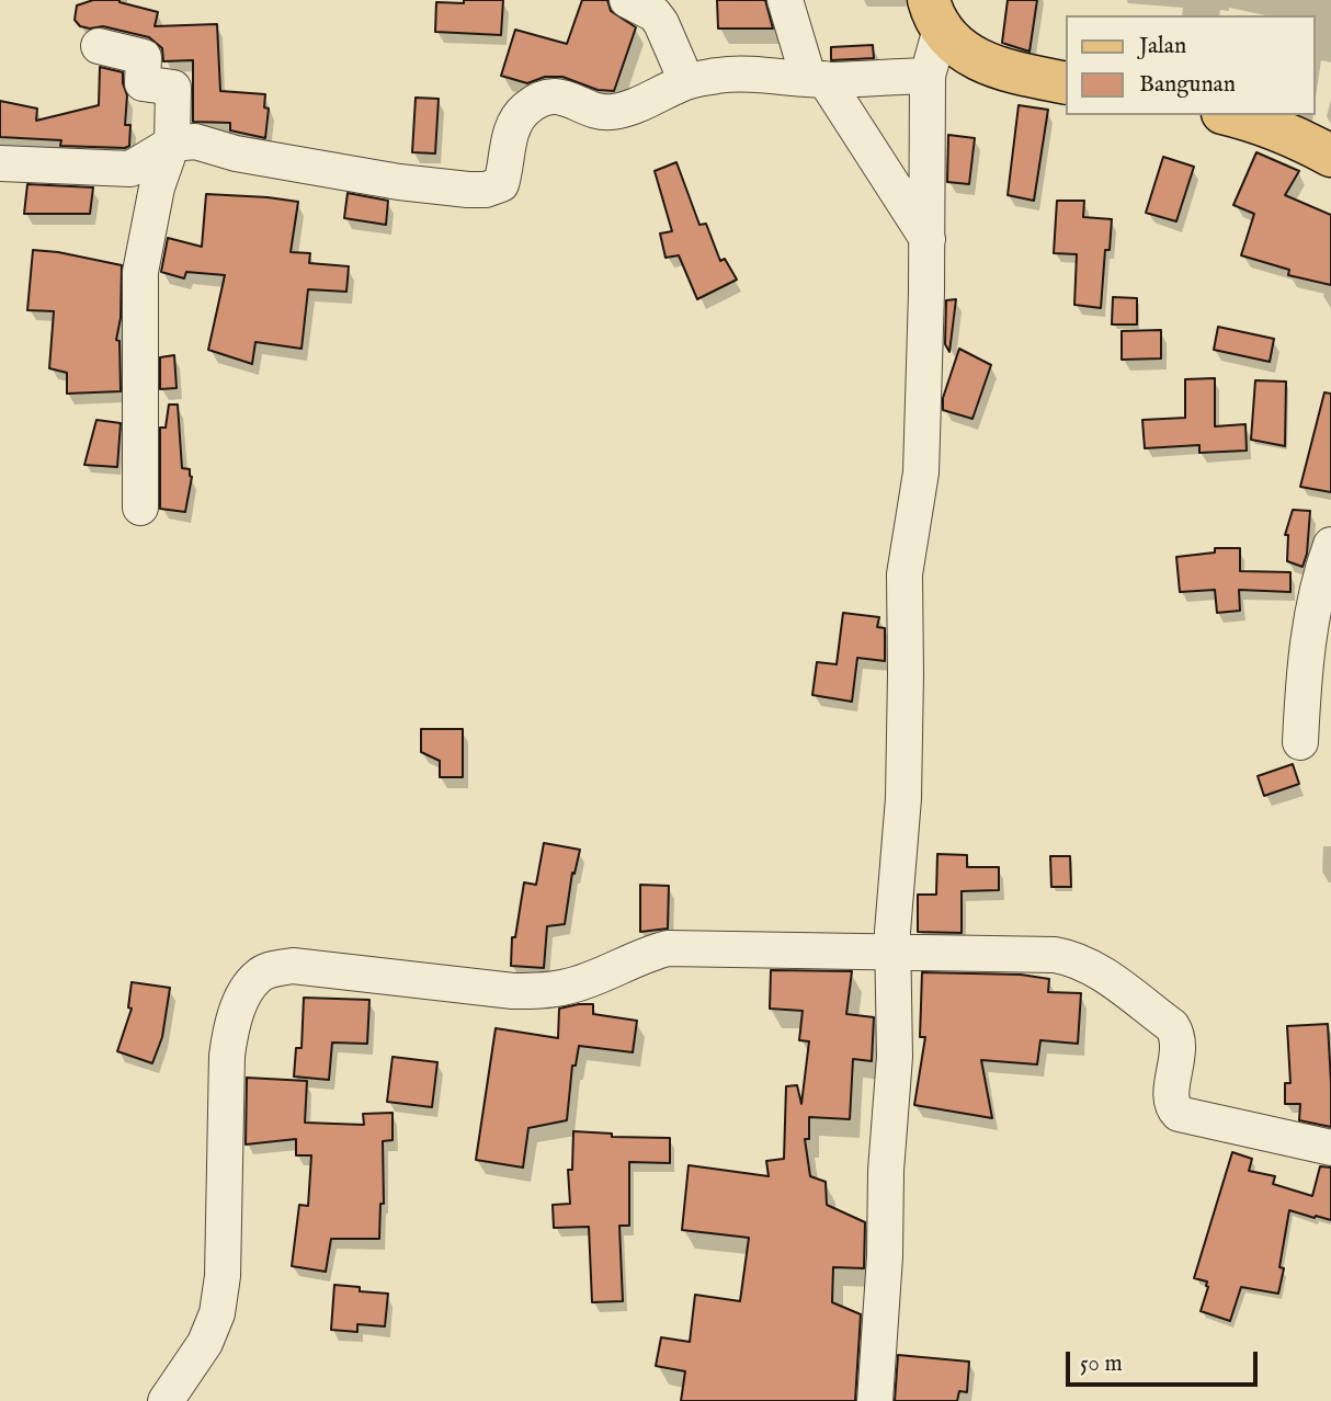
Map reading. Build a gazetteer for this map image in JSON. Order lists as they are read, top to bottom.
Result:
{
  "legend": ["Jalan", "Bangunan"],
  "scale_bar": "50 m"
}
